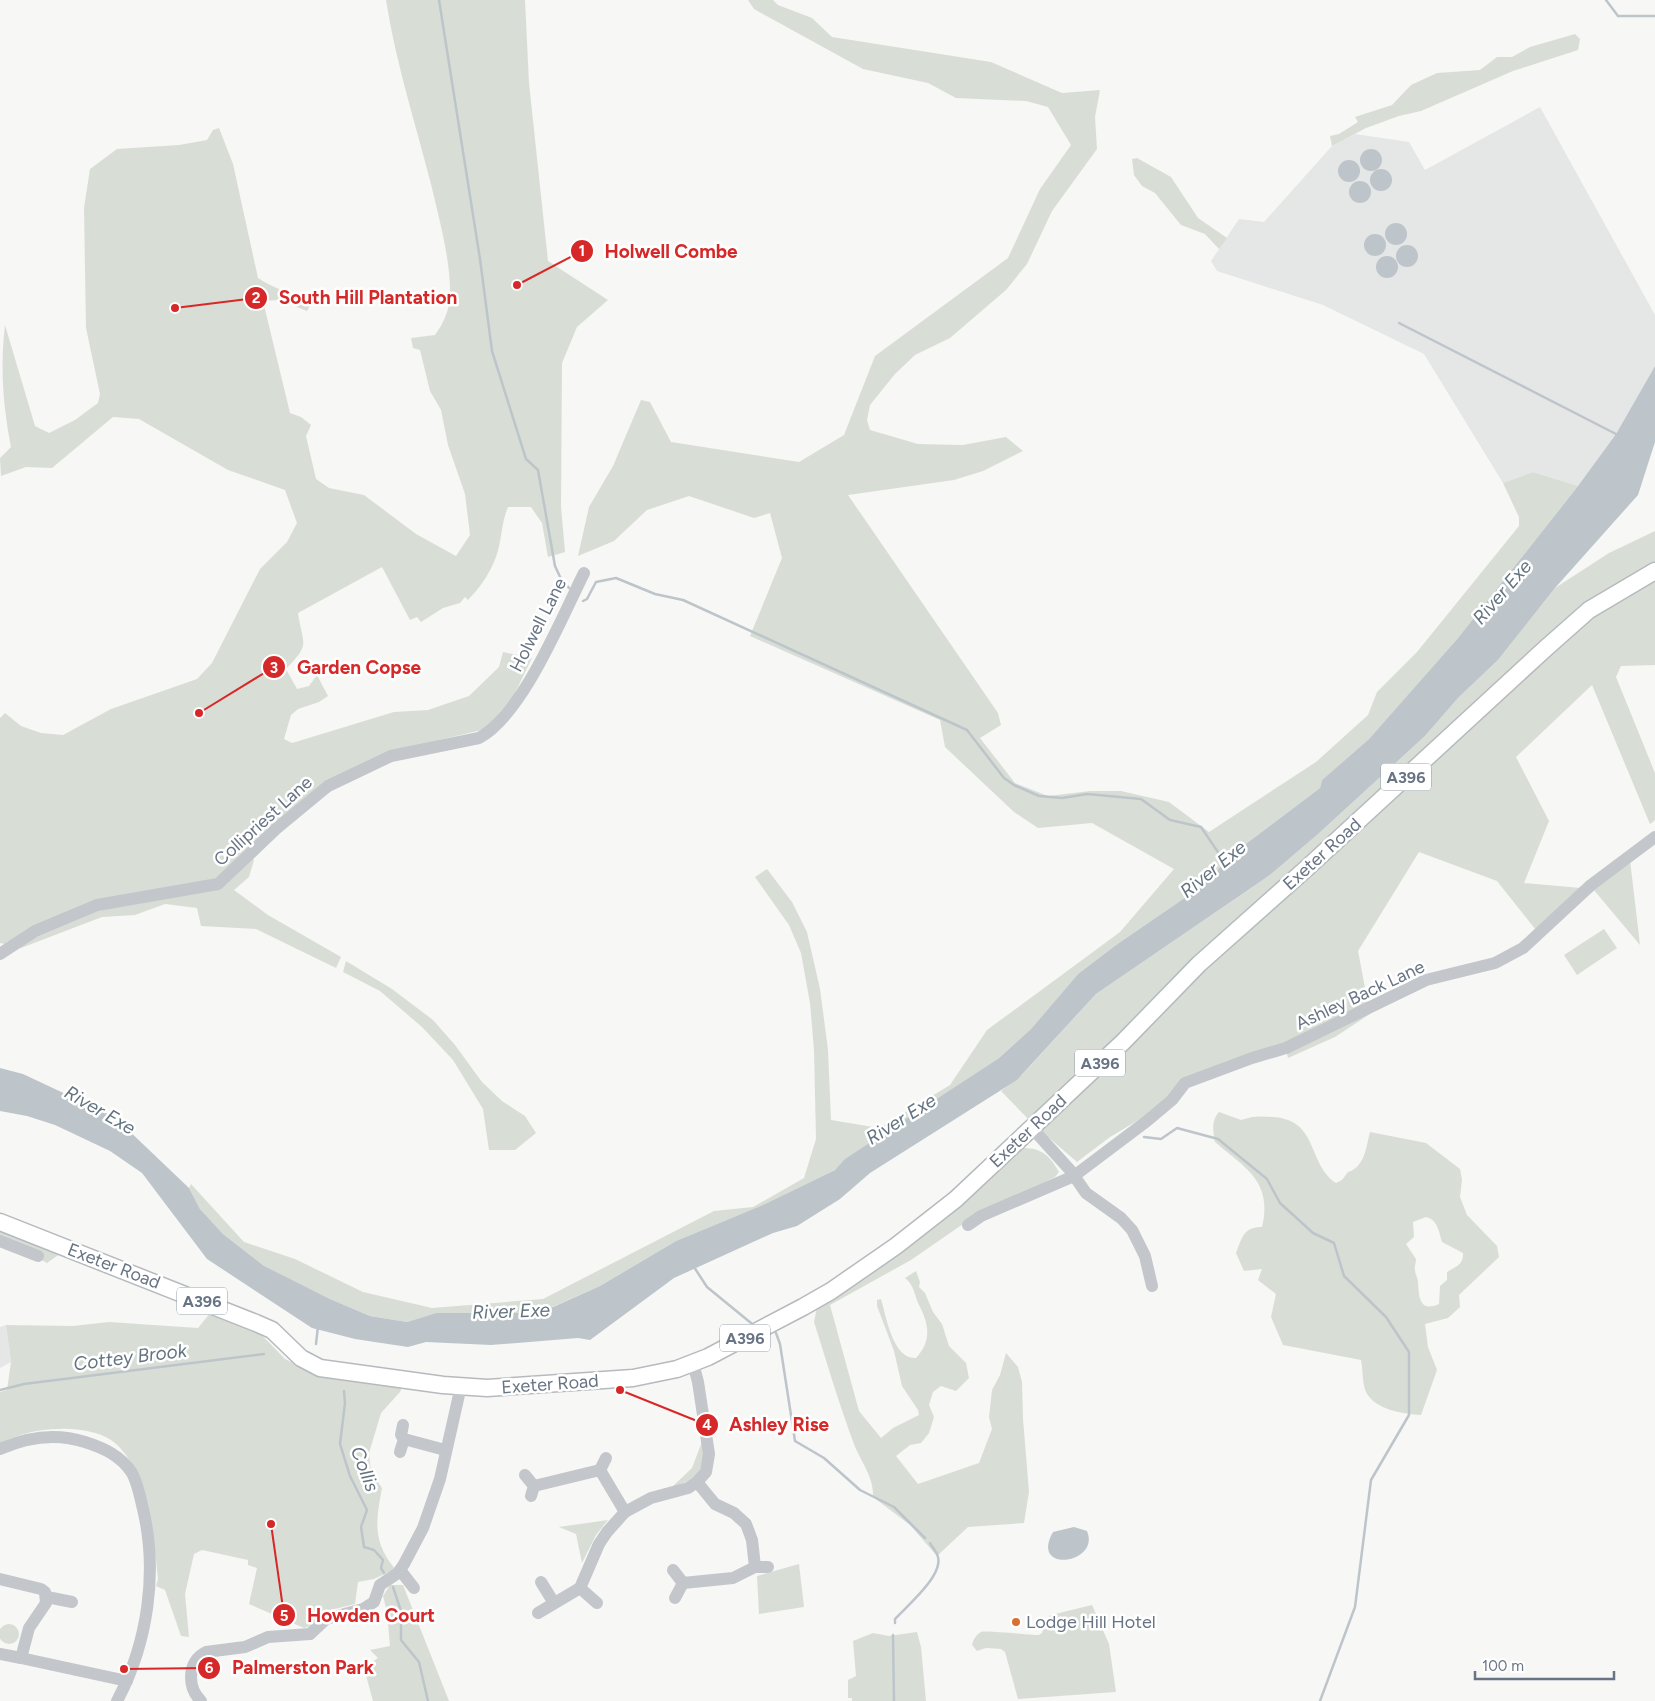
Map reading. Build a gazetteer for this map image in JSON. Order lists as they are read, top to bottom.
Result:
{
  "streets": {
    "main road": ["A396", "Exeter Road"],
    "street": ["Holwell Lane", "Collipriest Lane", "Ashley Back Lane"]
  },
  "crossings": [
    ["Holwell Lane", "Collipriest Lane"]
  ],
  "water": ["River Exe", "Cottey Brook", "Collis"],
  "places": [
    "Holwell Combe",
    "South Hill Plantation",
    "Garden Copse",
    "Ashley Rise",
    "Howden Court",
    "Lodge Hill Hotel",
    "Palmerston Park"
  ],
  "scale_bar": "100 m"
}
